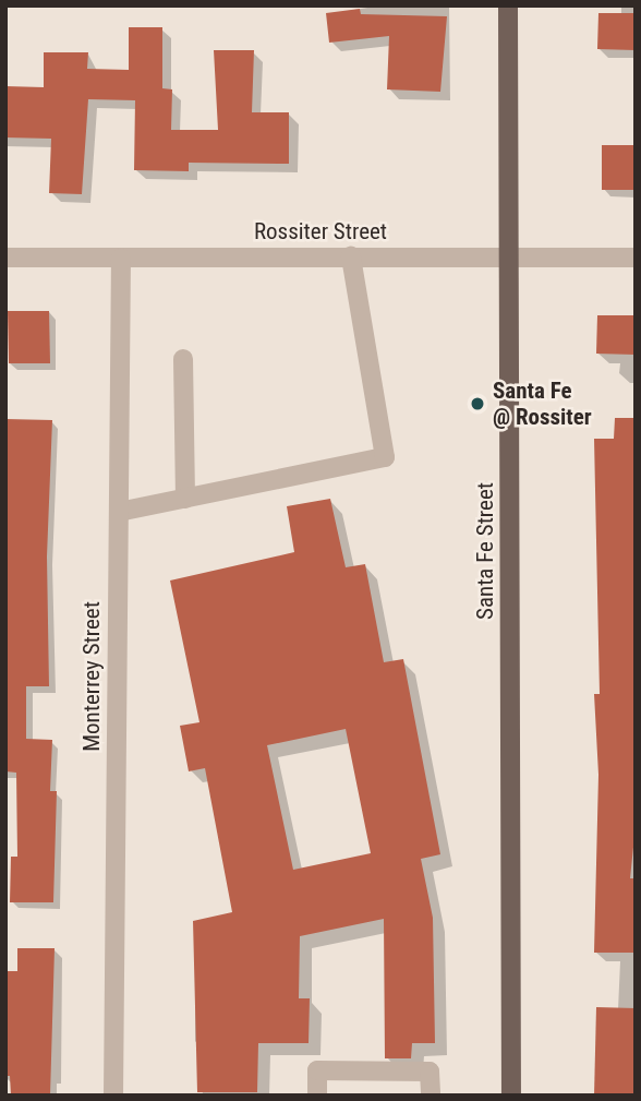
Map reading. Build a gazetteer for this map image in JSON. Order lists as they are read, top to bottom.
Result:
{
  "streets": {
    "main road": ["Santa Fe Street"],
    "street": ["Rossiter Street", "Monterrey Street"]
  },
  "crossings": [
    ["Rossiter Street", "Santa Fe Street"],
    ["Rossiter Street", "Monterrey Street"]
  ],
  "places": ["Santa Fe @ Rossiter"]
}
